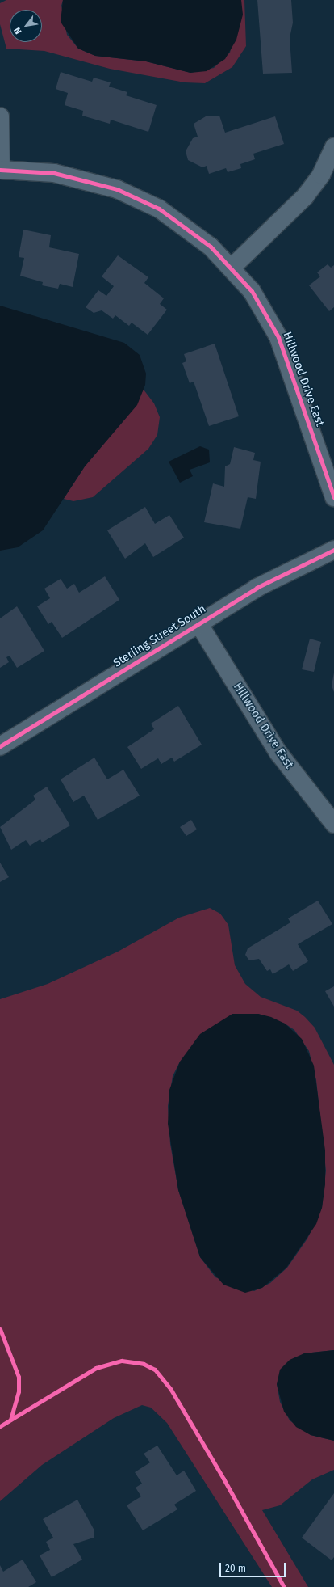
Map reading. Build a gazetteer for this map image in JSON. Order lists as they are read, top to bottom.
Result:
{
  "streets": {
    "street": ["Hillwood Drive East", "Sterling Street South"]
  },
  "crossings": [
    ["Hillwood Drive East", "Sterling Street South"]
  ],
  "scale_bar": "20 m",
  "north": "bottom left"
}
